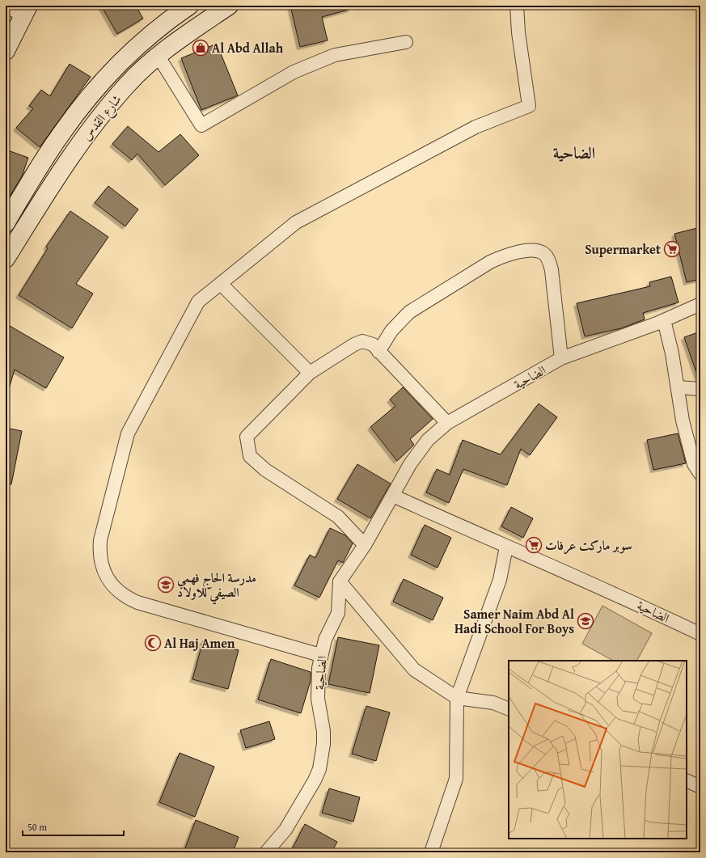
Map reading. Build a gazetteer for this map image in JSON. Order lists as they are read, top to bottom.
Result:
{
  "streets": {
    "main road": ["شارع القدس"],
    "street": ["الضاحية"]
  },
  "districts": ["الضاحية"],
  "places": {
    "shop": ["Al Abd Allah"],
    "supermarket": ["Supermarket", "سوبر ماركت عرفات"],
    "school or university": ["مدرسة الحاج فهمي الصيفي للاولاد", "Samer Naim Abd Al Hadi School For Boys"],
    "mosque": ["Al Haj Amen"]
  },
  "scale_bar": "50 m"
}
